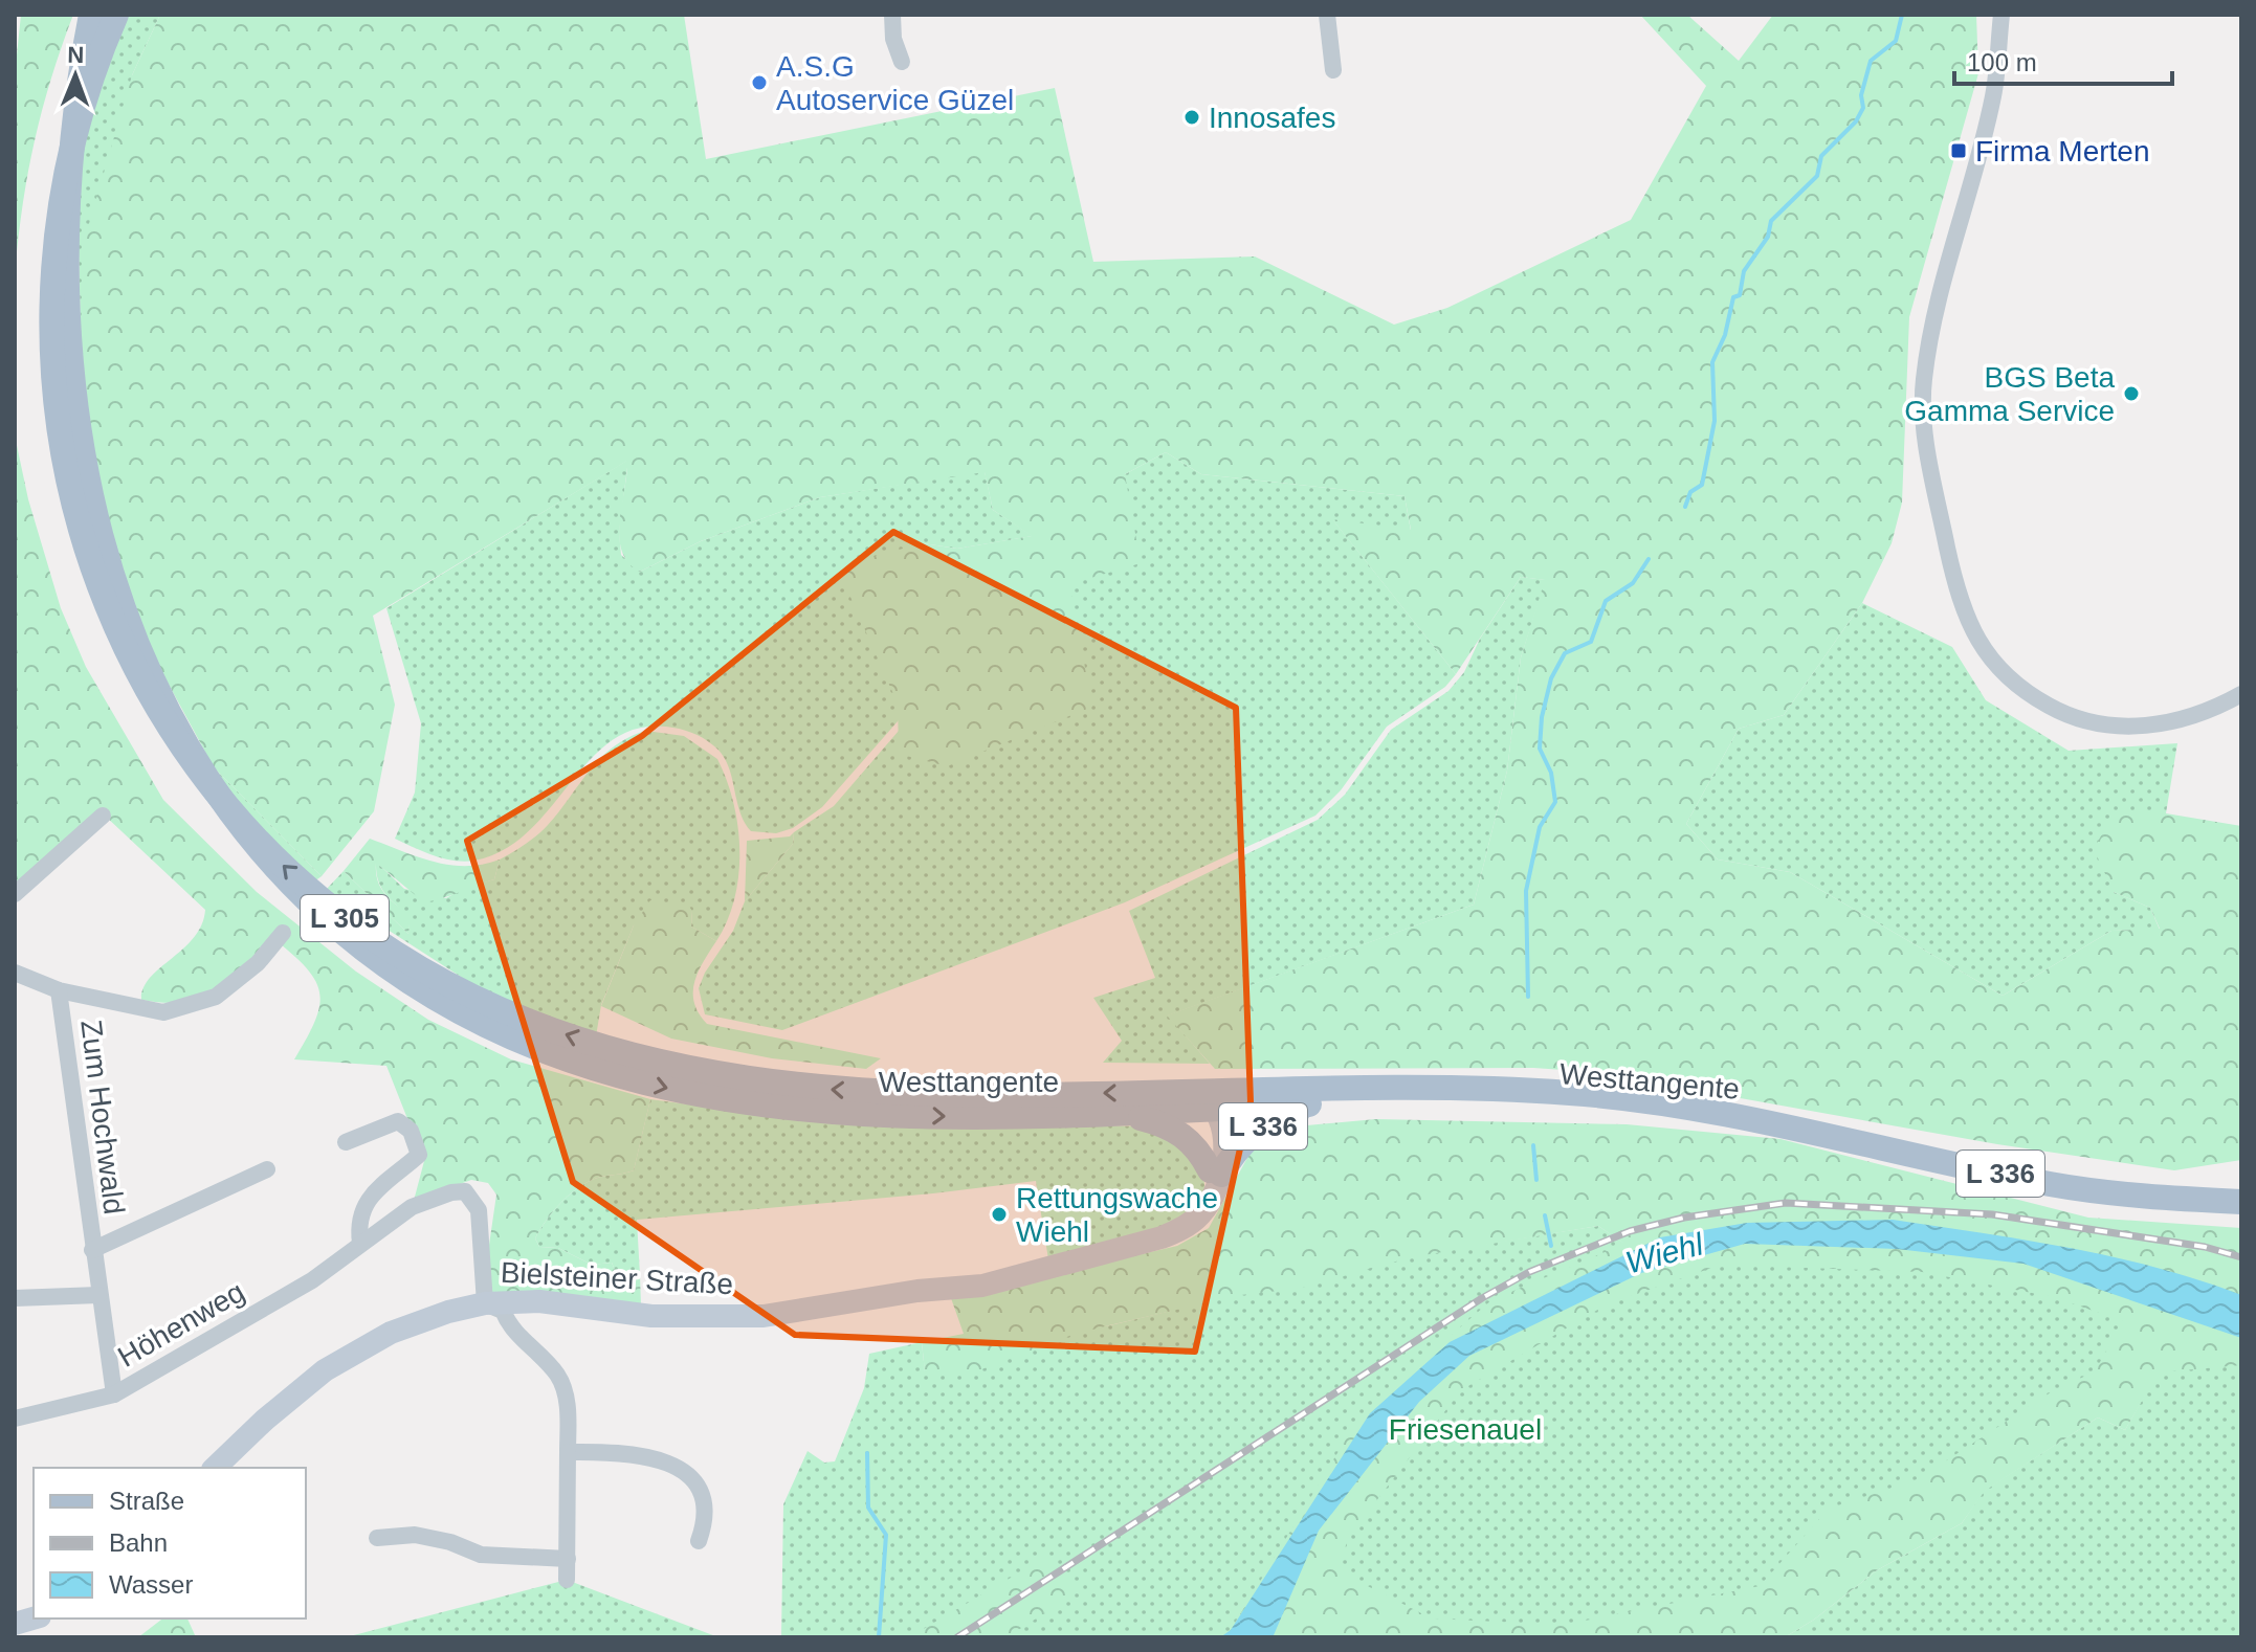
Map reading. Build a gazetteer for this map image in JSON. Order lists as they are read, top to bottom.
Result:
{
  "streets": {
    "main road": [
      "L 305",
      "Westtangente",
      "L 336",
      "Bielsteiner Straße"
    ],
    "street": ["Zum Hochwald", "Höhenweg"]
  },
  "crossings": [
    ["L 305", "Westtangente"],
    ["L 305", "L 336"],
    ["L 305", "Bielsteiner Straße"],
    ["Westtangente", "L 336"],
    ["Zum Hochwald", "Höhenweg"],
    ["L 336", "Bielsteiner Straße"],
    ["Bielsteiner Straße", "Höhenweg"]
  ],
  "water": ["Wiehl"],
  "parks": ["Friesenauel"],
  "places": {
    "other": [
      "A.S.G Autoservice Güzel",
      "Innosafes",
      "BGS Beta Gamma Service",
      "Rettungswache Wiehl"
    ],
    "transit": ["Firma Merten"]
  },
  "legend": ["Straße", "Bahn", "Wasser"],
  "scale_bar": "100 m",
  "north": "top"
}
